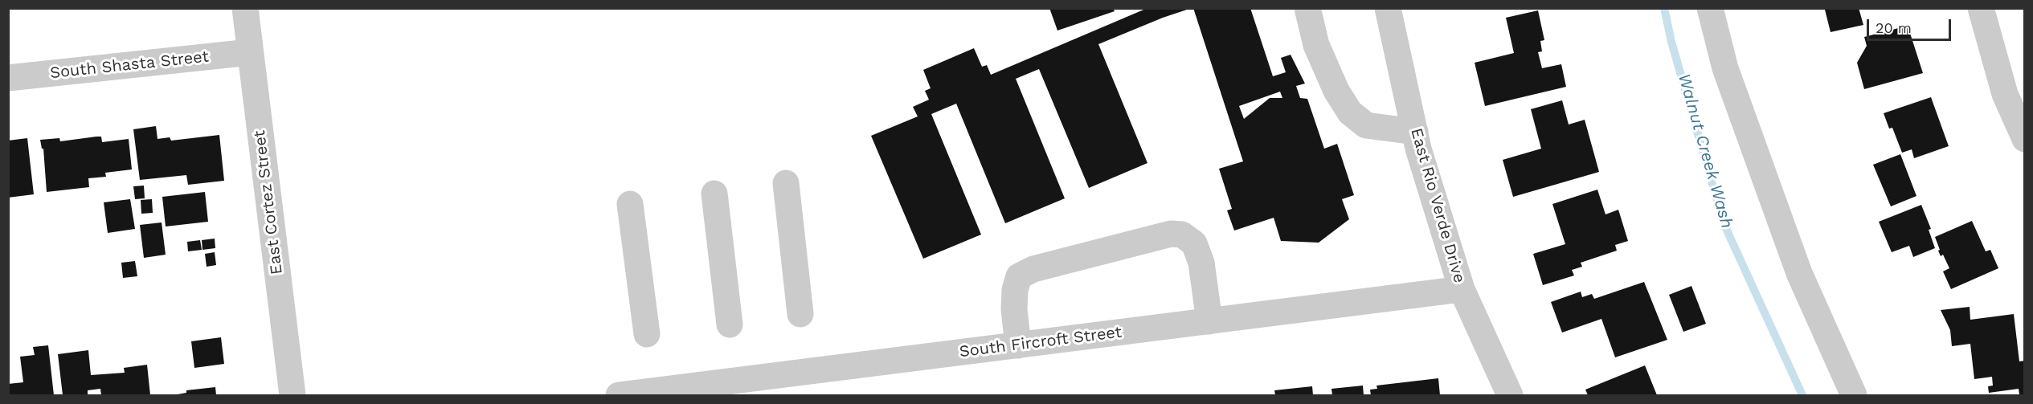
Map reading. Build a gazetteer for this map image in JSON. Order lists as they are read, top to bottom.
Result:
{
  "streets": {
    "street": [
      "South Shasta Street",
      "East Cortez Street",
      "East Rio Verde Drive",
      "South Fircroft Street"
    ]
  },
  "crossings": [
    ["South Shasta Street", "East Cortez Street"],
    ["East Rio Verde Drive", "South Fircroft Street"]
  ],
  "water": ["Walnut Creek Wash"],
  "scale_bar": "20 m"
}
